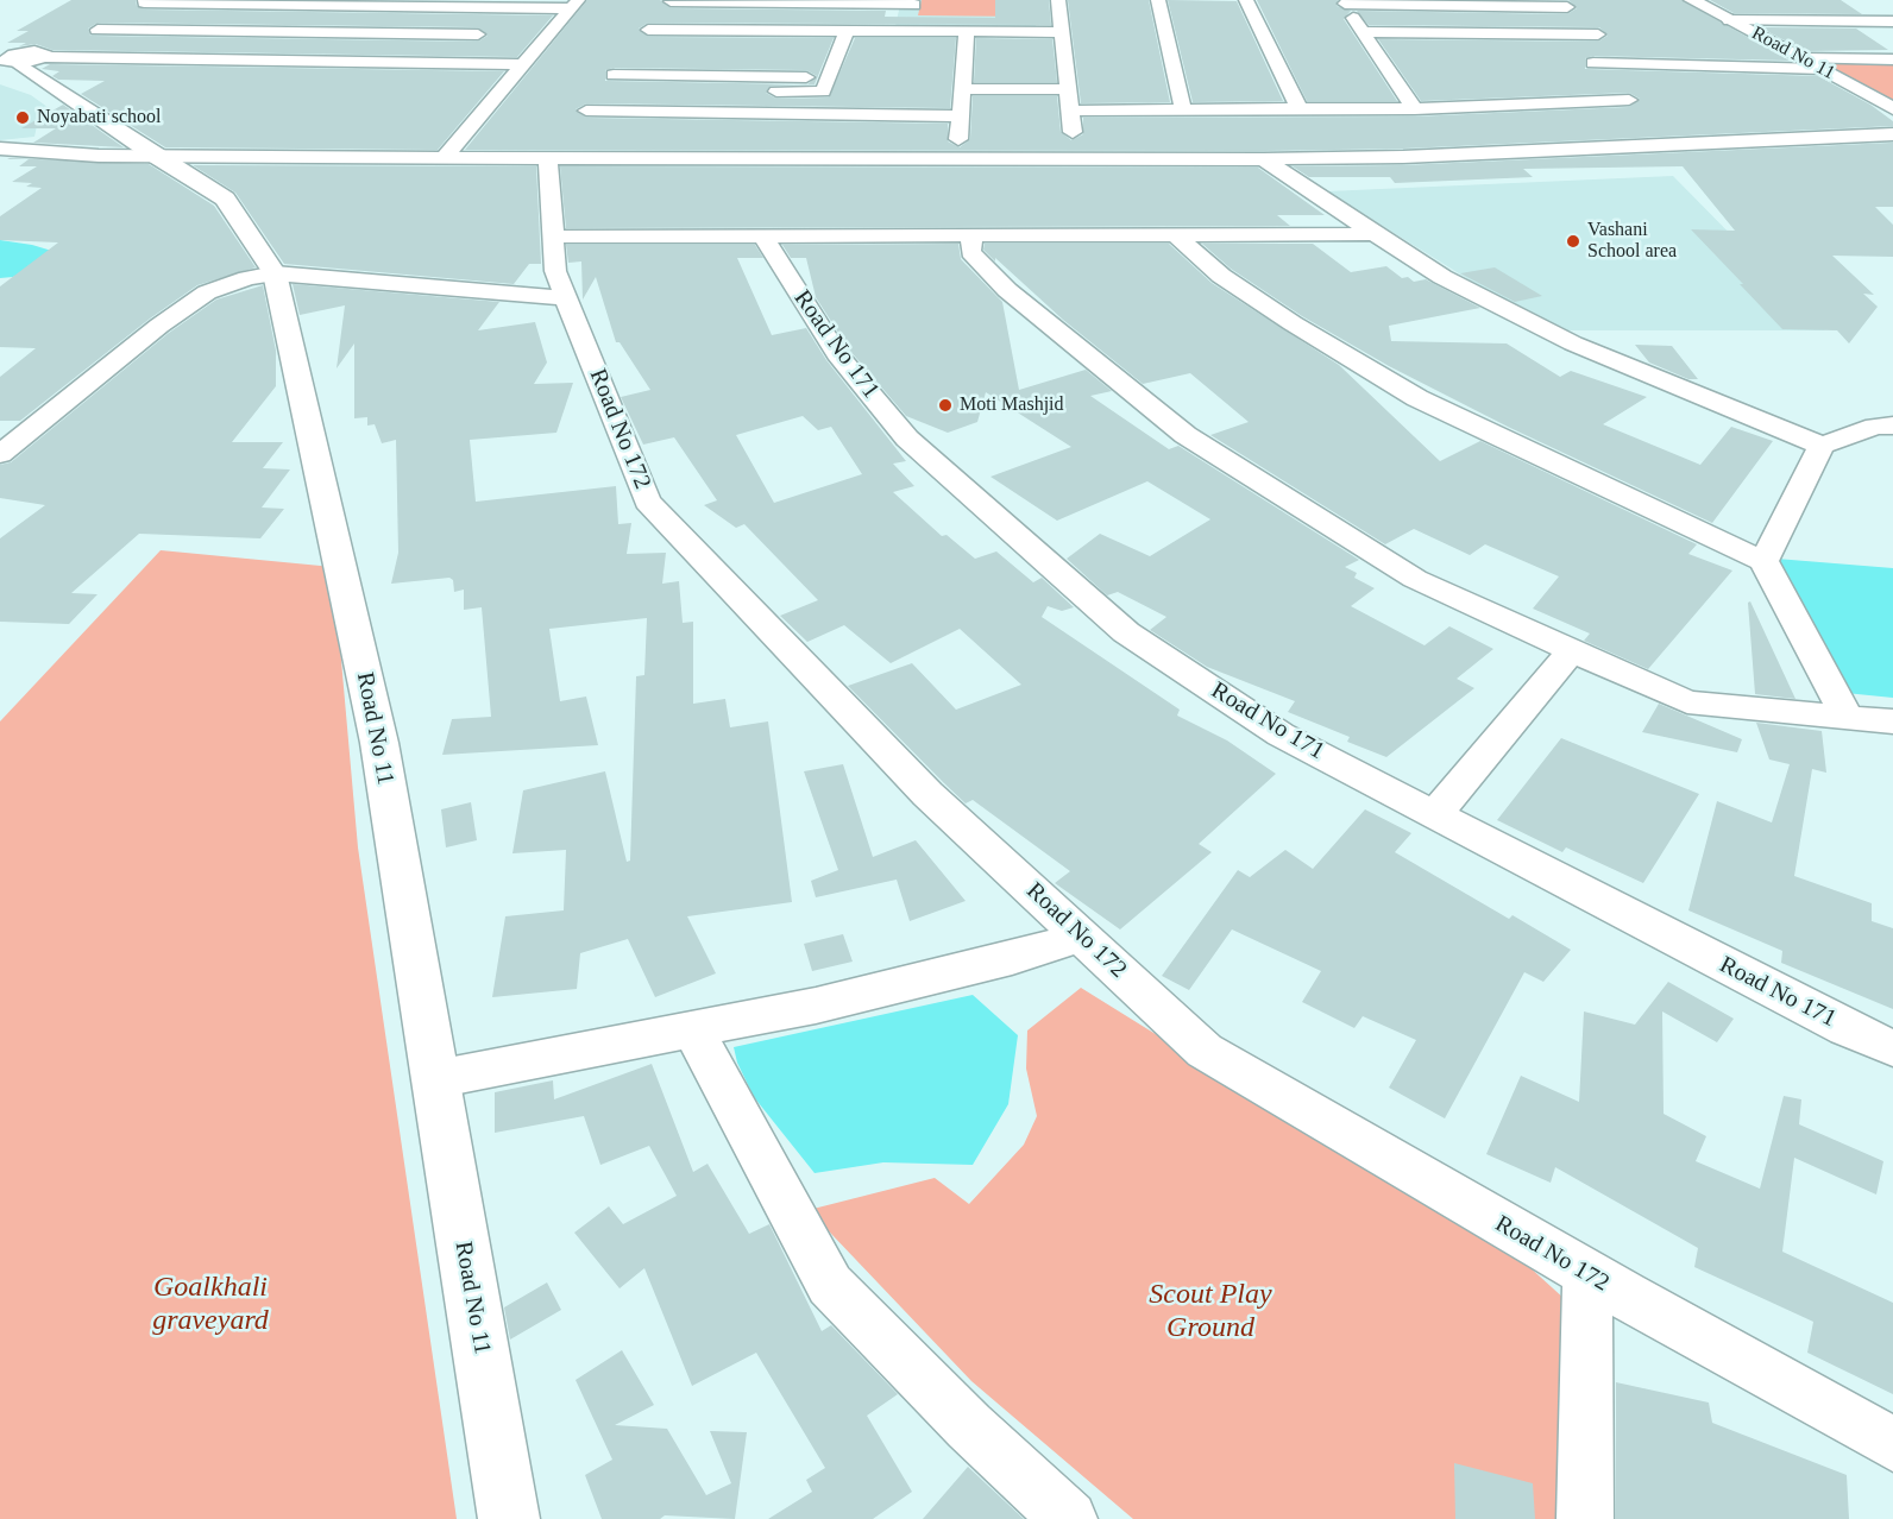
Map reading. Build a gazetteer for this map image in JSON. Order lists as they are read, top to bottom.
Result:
{
  "streets": {
    "street": ["Road No 11", "Road No 171", "Road No 172"]
  },
  "parks": ["Goalkhali graveyard", "Scout Play Ground"],
  "places": ["Noyabati school", "Vashani School area", "Moti Mashjid"]
}
